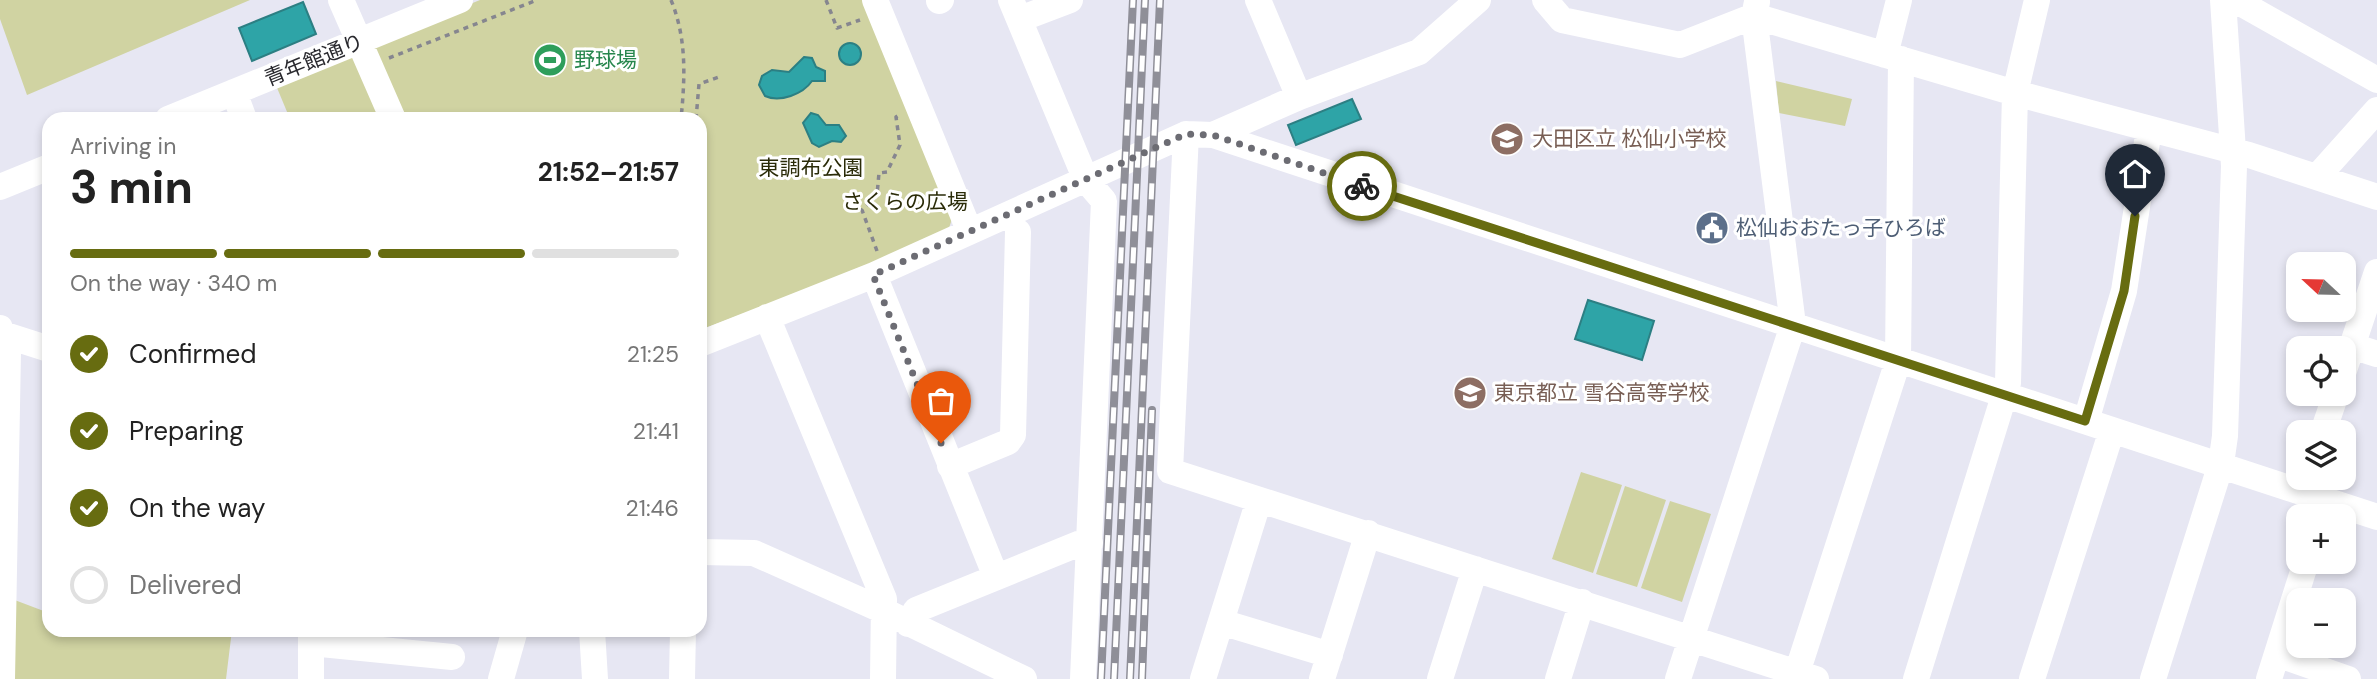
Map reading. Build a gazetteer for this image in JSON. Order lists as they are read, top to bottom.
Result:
{
  "streets": {
    "street": ["青年館通り"]
  },
  "parks": ["東調布公園", "さくらの広場"],
  "places": {
    "sports": ["野球場"],
    "school or university": ["大田区立 松仙小学校", "東京都立 雪谷高等学校"],
    "public building": ["松仙おおたっ子ひろば"]
  },
  "north": "left",
  "page": {
    "heading": ["3 min", "Arriving in", "21:52–21:57"],
    "bar": "On the way · 340 m",
    "map_buttons": ["+", "−"],
    "list": [
      ["Confirmed", "21:25"],
      ["Preparing", "21:41"],
      ["On the way", "21:46"],
      "Delivered"
    ]
  }
}
